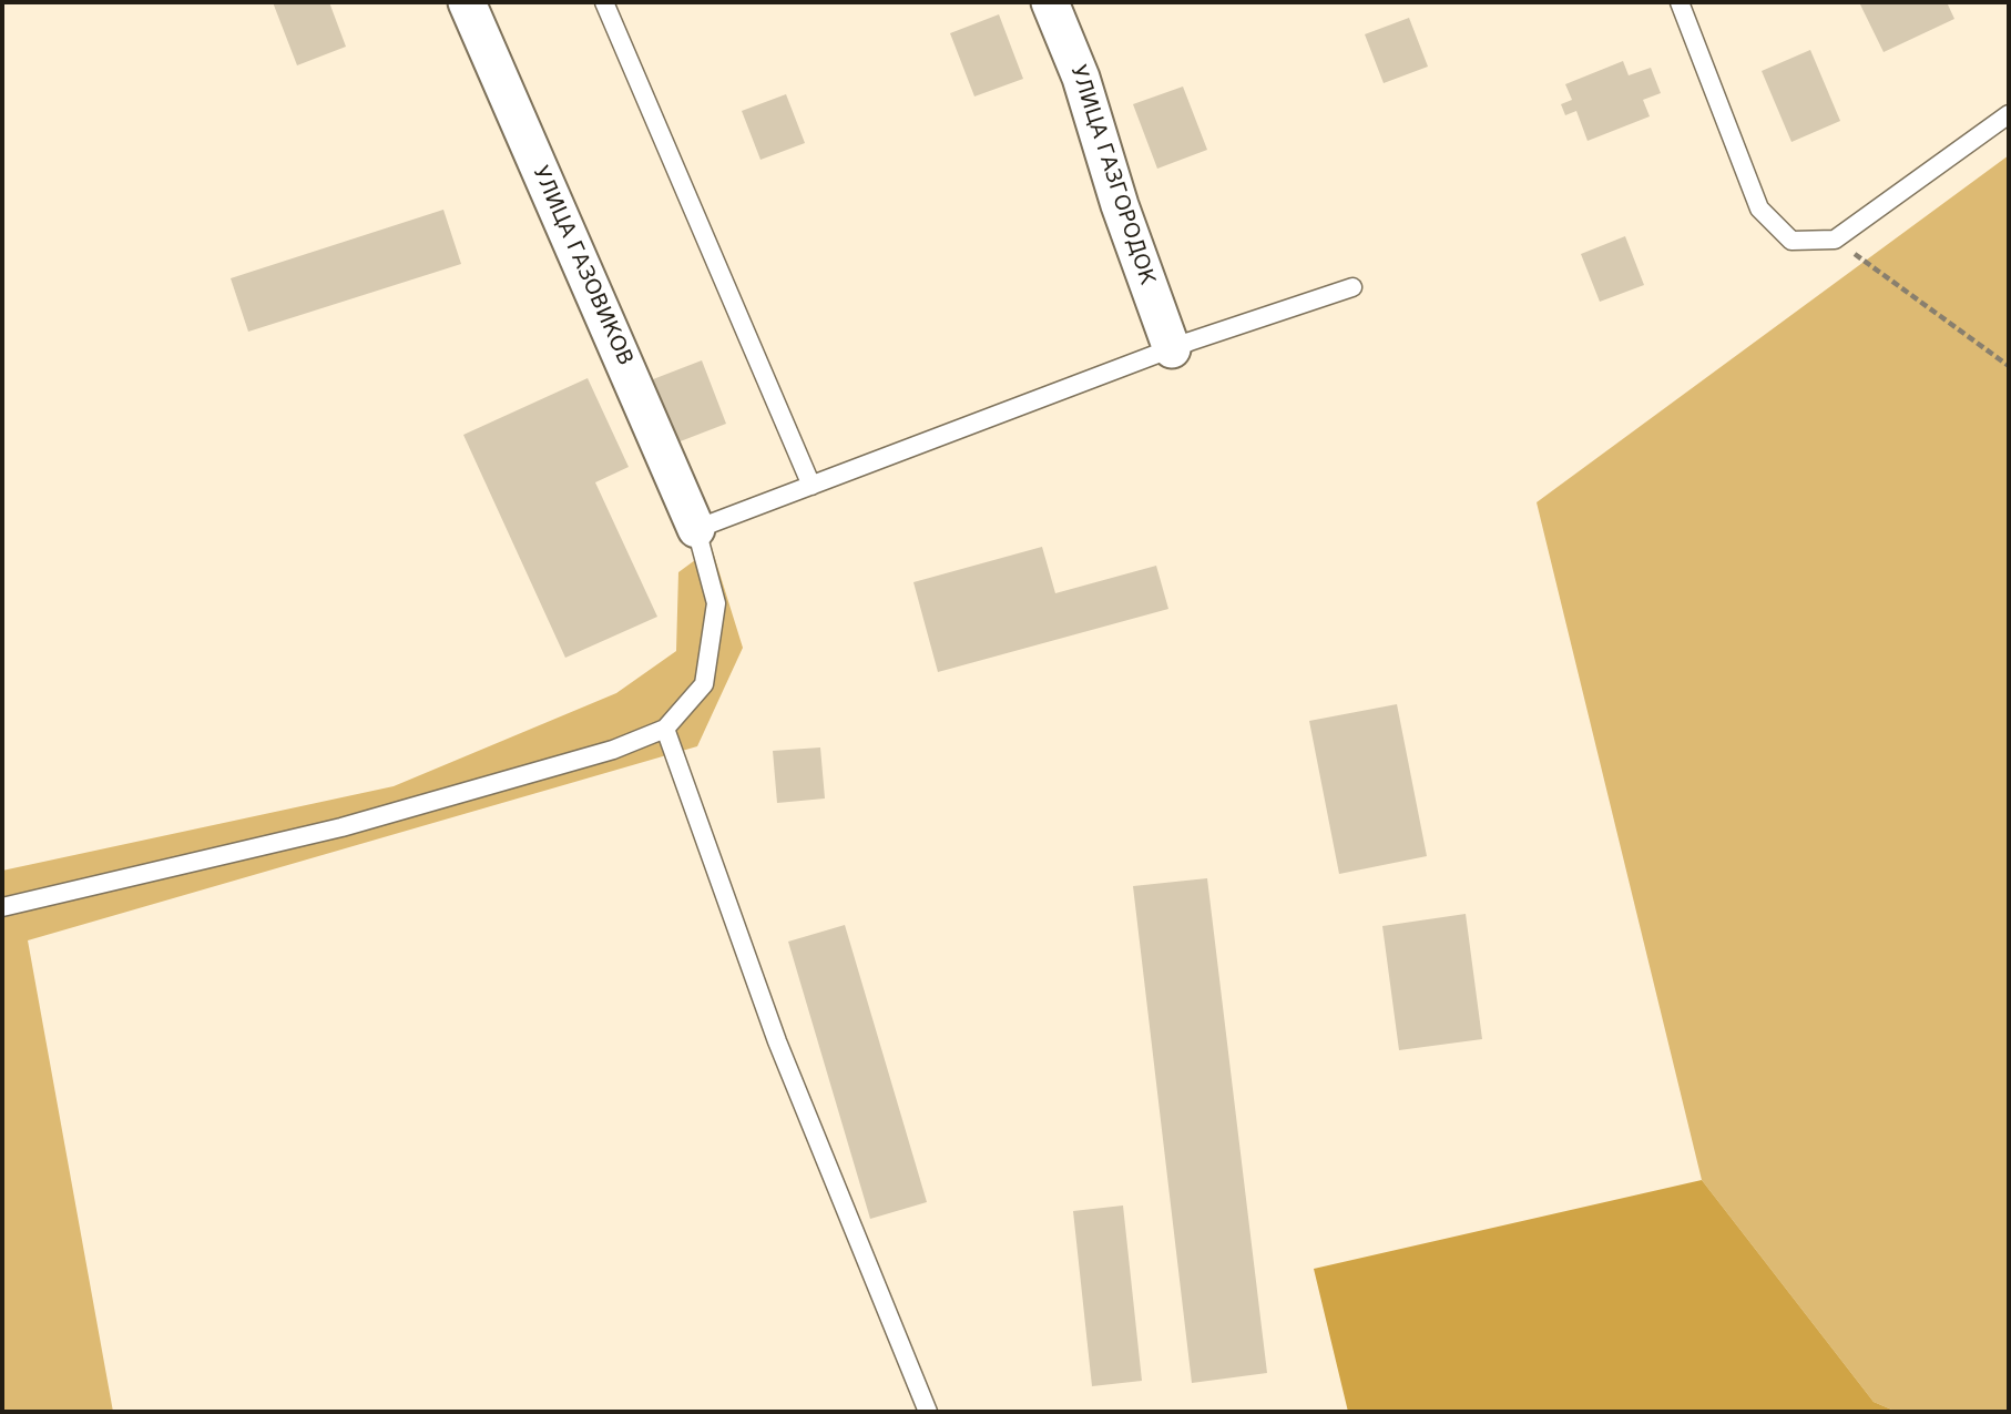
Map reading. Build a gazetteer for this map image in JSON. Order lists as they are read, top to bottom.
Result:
{
  "streets": {
    "street": ["УЛИЦА ГАЗГОРОДОК", "УЛИЦА ГАЗОВИКОВ"]
  }
}
